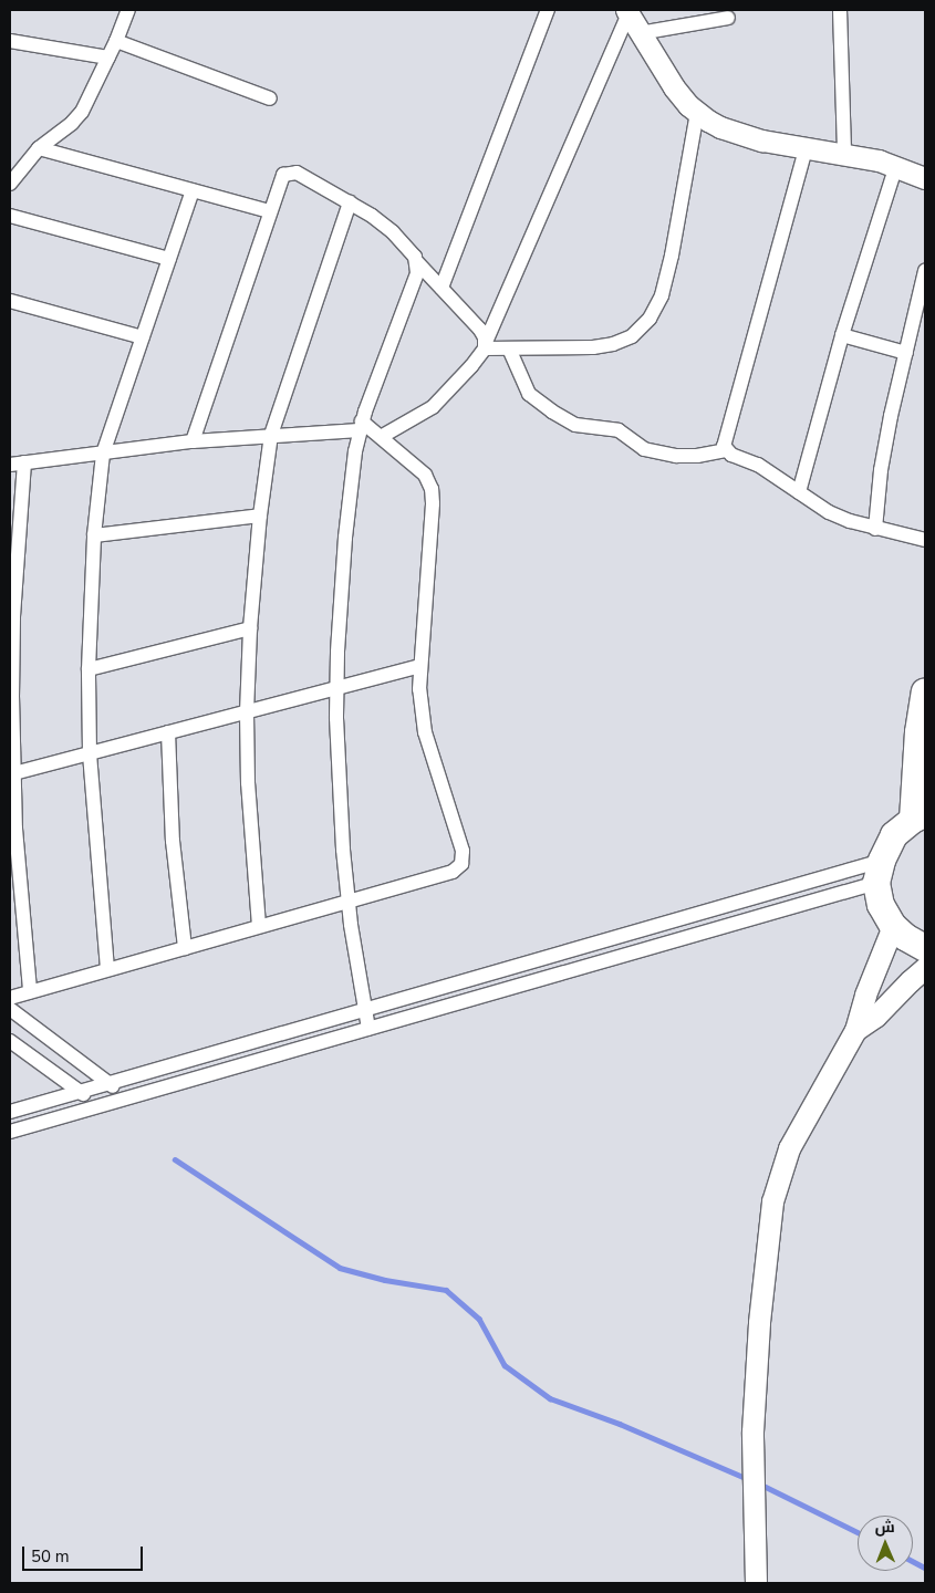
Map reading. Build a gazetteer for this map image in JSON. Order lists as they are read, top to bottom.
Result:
{
  "scale_bar": "50 m",
  "north": "top"
}
